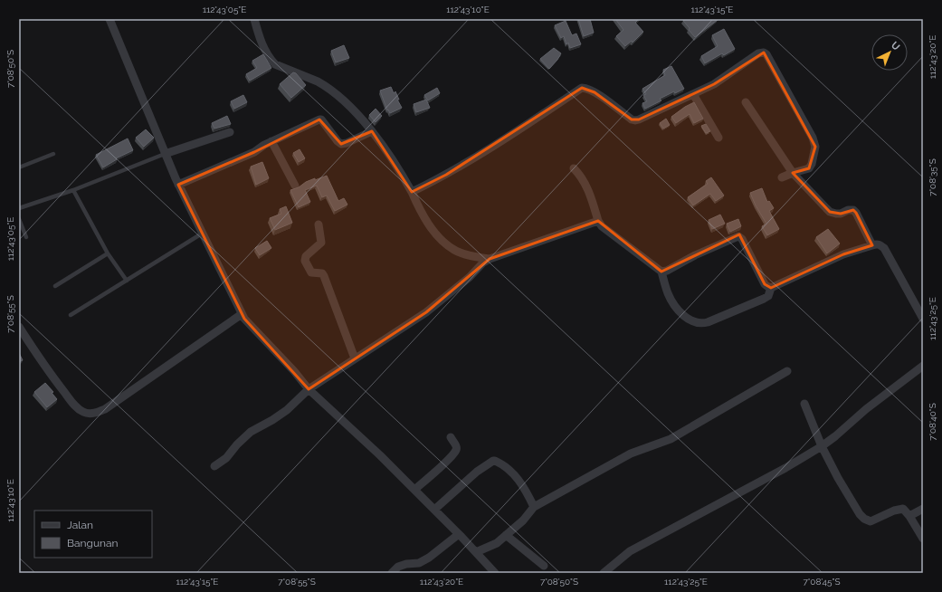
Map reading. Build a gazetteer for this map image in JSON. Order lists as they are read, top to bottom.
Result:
{
  "legend": ["Jalan", "Bangunan"],
  "north": "top right",
  "coordinates": [
    "112°43'05\"E",
    "112°43'10\"E",
    "112°43'15\"E",
    "112°43'20\"E",
    "7°08'50\"S",
    "7°08'35\"S",
    "7°08'55\"S",
    "112°43'25\"E",
    "7°08'40\"S",
    "7°08'45\"S"
  ]
}
